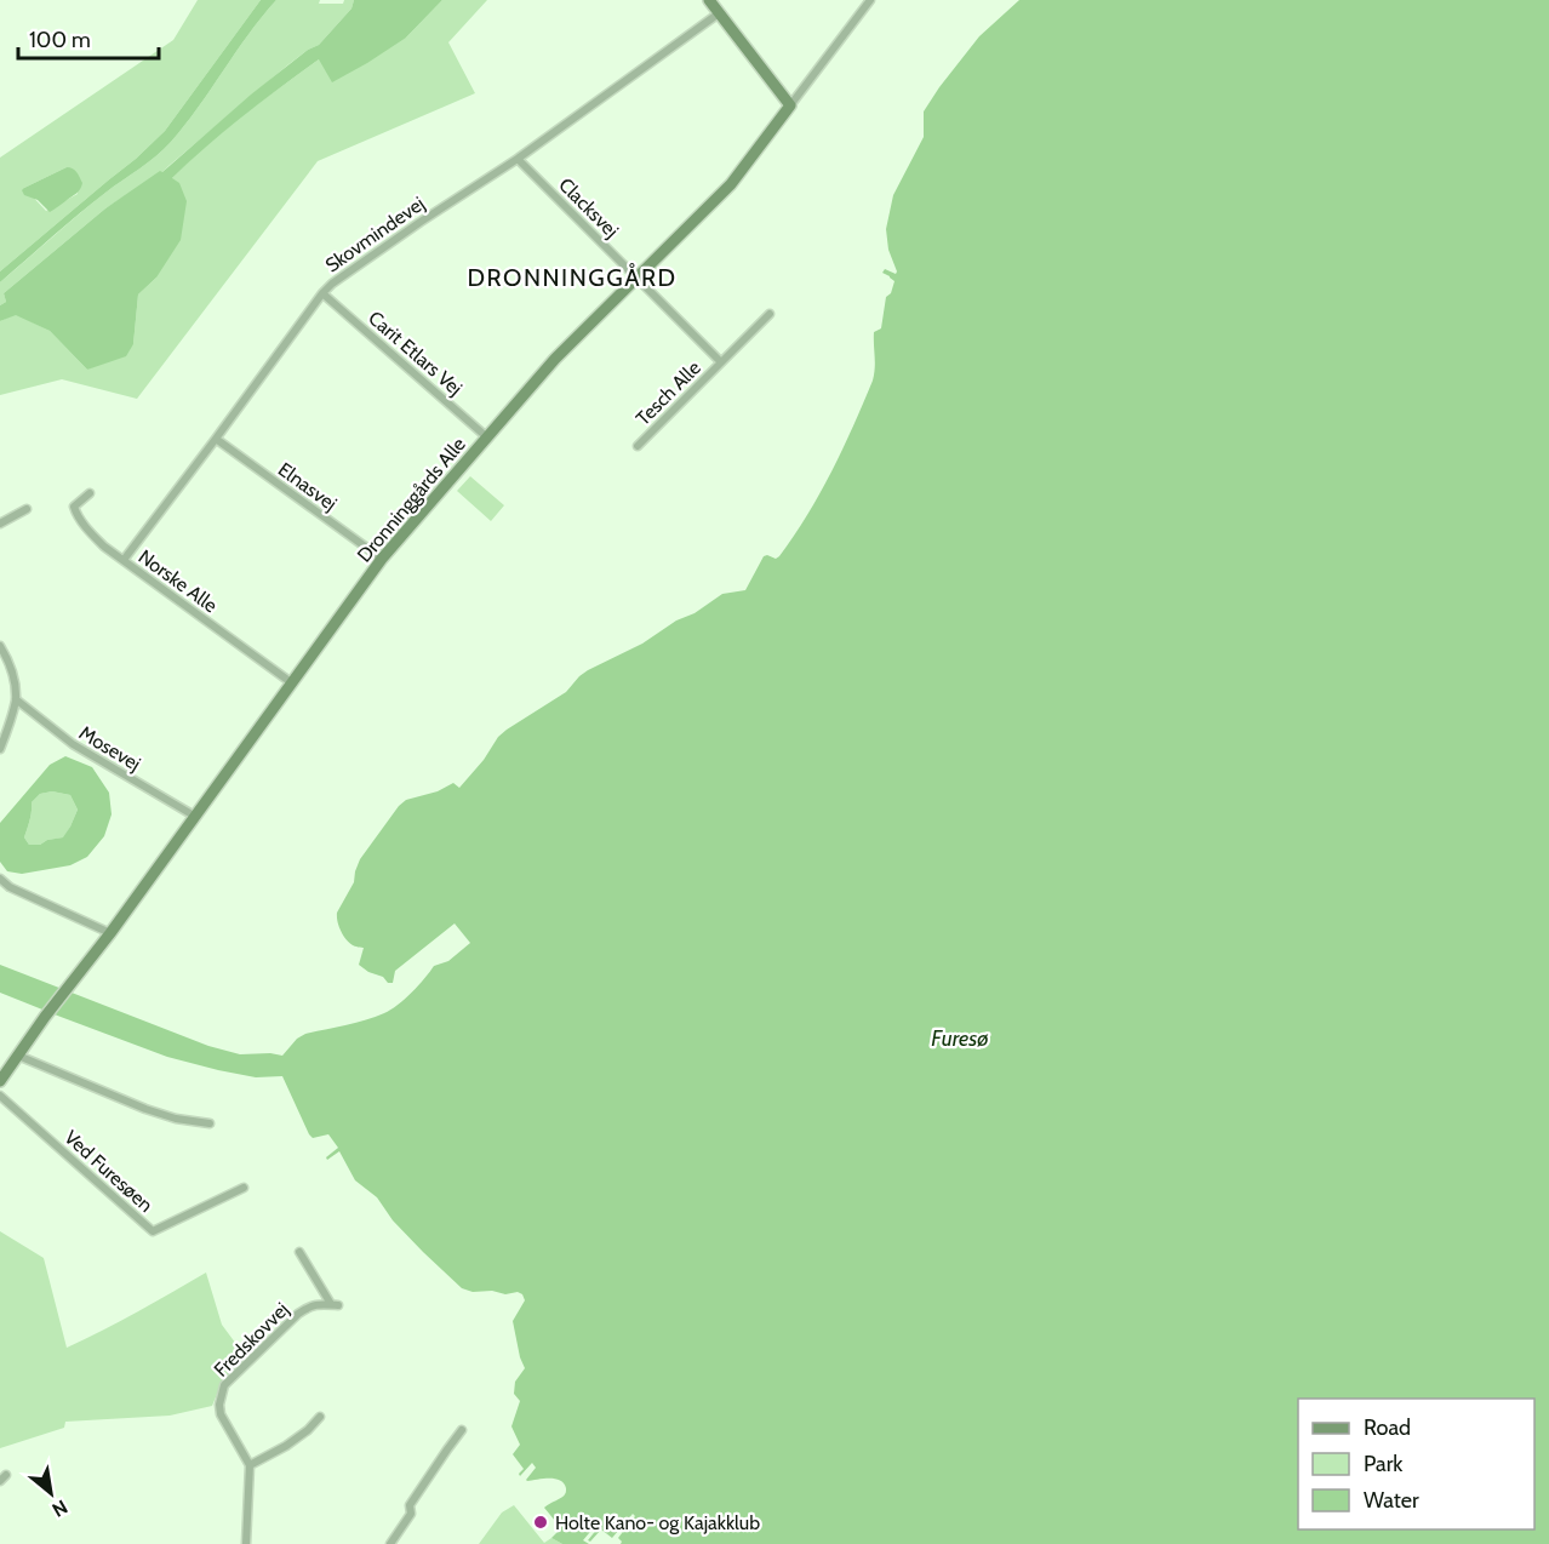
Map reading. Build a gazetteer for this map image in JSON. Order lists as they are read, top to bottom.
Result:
{
  "streets": {
    "street": [
      "Clacksvej",
      "Skovmindevej",
      "Carit Etlars Vej",
      "Tesch Alle",
      "Elnasvej",
      "Dronninggårds Alle",
      "Norske Alle",
      "Mosevej",
      "Ved Furesøen",
      "Fredskovvej"
    ]
  },
  "crossings": [
    ["Clacksvej", "Skovmindevej"],
    ["Clacksvej", "Tesch Alle"],
    ["Clacksvej", "Dronninggårds Alle"],
    ["Skovmindevej", "Carit Etlars Vej"],
    ["Skovmindevej", "Elnasvej"],
    ["Skovmindevej", "Norske Alle"],
    ["Carit Etlars Vej", "Dronninggårds Alle"],
    ["Tesch Alle", "Dronninggårds Alle"],
    ["Elnasvej", "Dronninggårds Alle"],
    ["Dronninggårds Alle", "Norske Alle"],
    ["Dronninggårds Alle", "Mosevej"]
  ],
  "districts": ["DRONNINGGÅRD"],
  "water": ["Furesø"],
  "places": ["Holte Kano- og Kajakklub"],
  "legend": ["Road", "Park", "Water"],
  "scale_bar": "100 m",
  "north": "bottom right"
}
